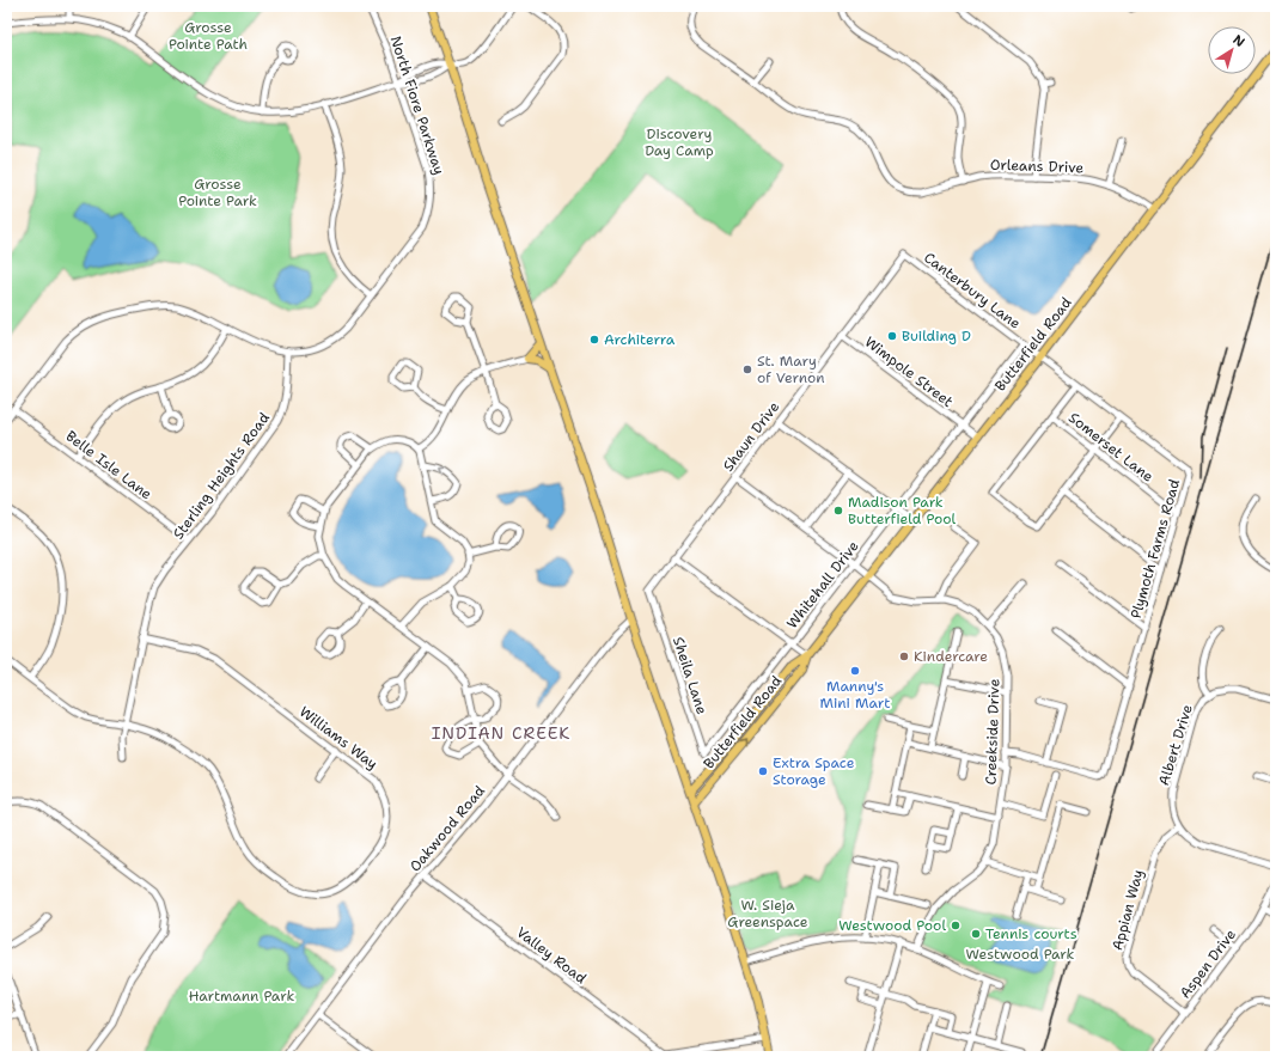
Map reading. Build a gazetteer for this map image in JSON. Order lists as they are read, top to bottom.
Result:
{
  "streets": {
    "main road": ["Butterfield Road"],
    "street": [
      "North Fiore Parkway",
      "Orleans Drive",
      "Canterbury Lane",
      "Wimpole Street",
      "Shaun Drive",
      "Somerset Lane",
      "Belle Isle Lane",
      "Sterling Heights Road",
      "Plymoth Farms Road",
      "Whitehall Drive",
      "Sheila Lane",
      "Creekside Drive",
      "Williams Way",
      "Albert Drive",
      "Oakwood Road",
      "Appian Way",
      "Valley Road",
      "Aspen Drive"
    ]
  },
  "crossings": [
    ["North Fiore Parkway", "Belle Isle Lane"],
    ["North Fiore Parkway", "Sterling Heights Road"],
    ["Orleans Drive", "Butterfield Road"],
    ["Canterbury Lane", "Butterfield Road"],
    ["Canterbury Lane", "Shaun Drive"],
    ["Canterbury Lane", "Plymoth Farms Road"],
    ["Canterbury Lane", "Whitehall Drive"],
    ["Butterfield Road", "Wimpole Street"],
    ["Butterfield Road", "Plymoth Farms Road"],
    ["Butterfield Road", "Creekside Drive"],
    ["Wimpole Street", "Shaun Drive"],
    ["Wimpole Street", "Whitehall Drive"],
    ["Shaun Drive", "Sheila Lane"],
    ["Shaun Drive", "Creekside Drive"],
    ["Somerset Lane", "Plymoth Farms Road"],
    ["Belle Isle Lane", "Sterling Heights Road"],
    ["Sterling Heights Road", "Williams Way"],
    ["Whitehall Drive", "Sheila Lane"],
    ["Whitehall Drive", "Creekside Drive"],
    ["Albert Drive", "Appian Way"],
    ["Oakwood Road", "Valley Road"],
    ["Appian Way", "Aspen Drive"]
  ],
  "districts": ["INDIAN CREEK"],
  "parks": [
    "Grosse Pointe Path",
    "Discovery Day Camp",
    "Grosse Pointe Park",
    "W. Sieja Greenspace",
    "Westwood Park",
    "Hartmann Park"
  ],
  "places": [
    "Building D",
    "Architerra",
    "St. Mary of Vernon",
    "Madison Park Butterfield Pool",
    "Kindercare",
    "Manny's Mini Mart",
    "Extra Space Storage",
    "Westwood Pool",
    "Tennis courts"
  ],
  "north": "top right"
}
